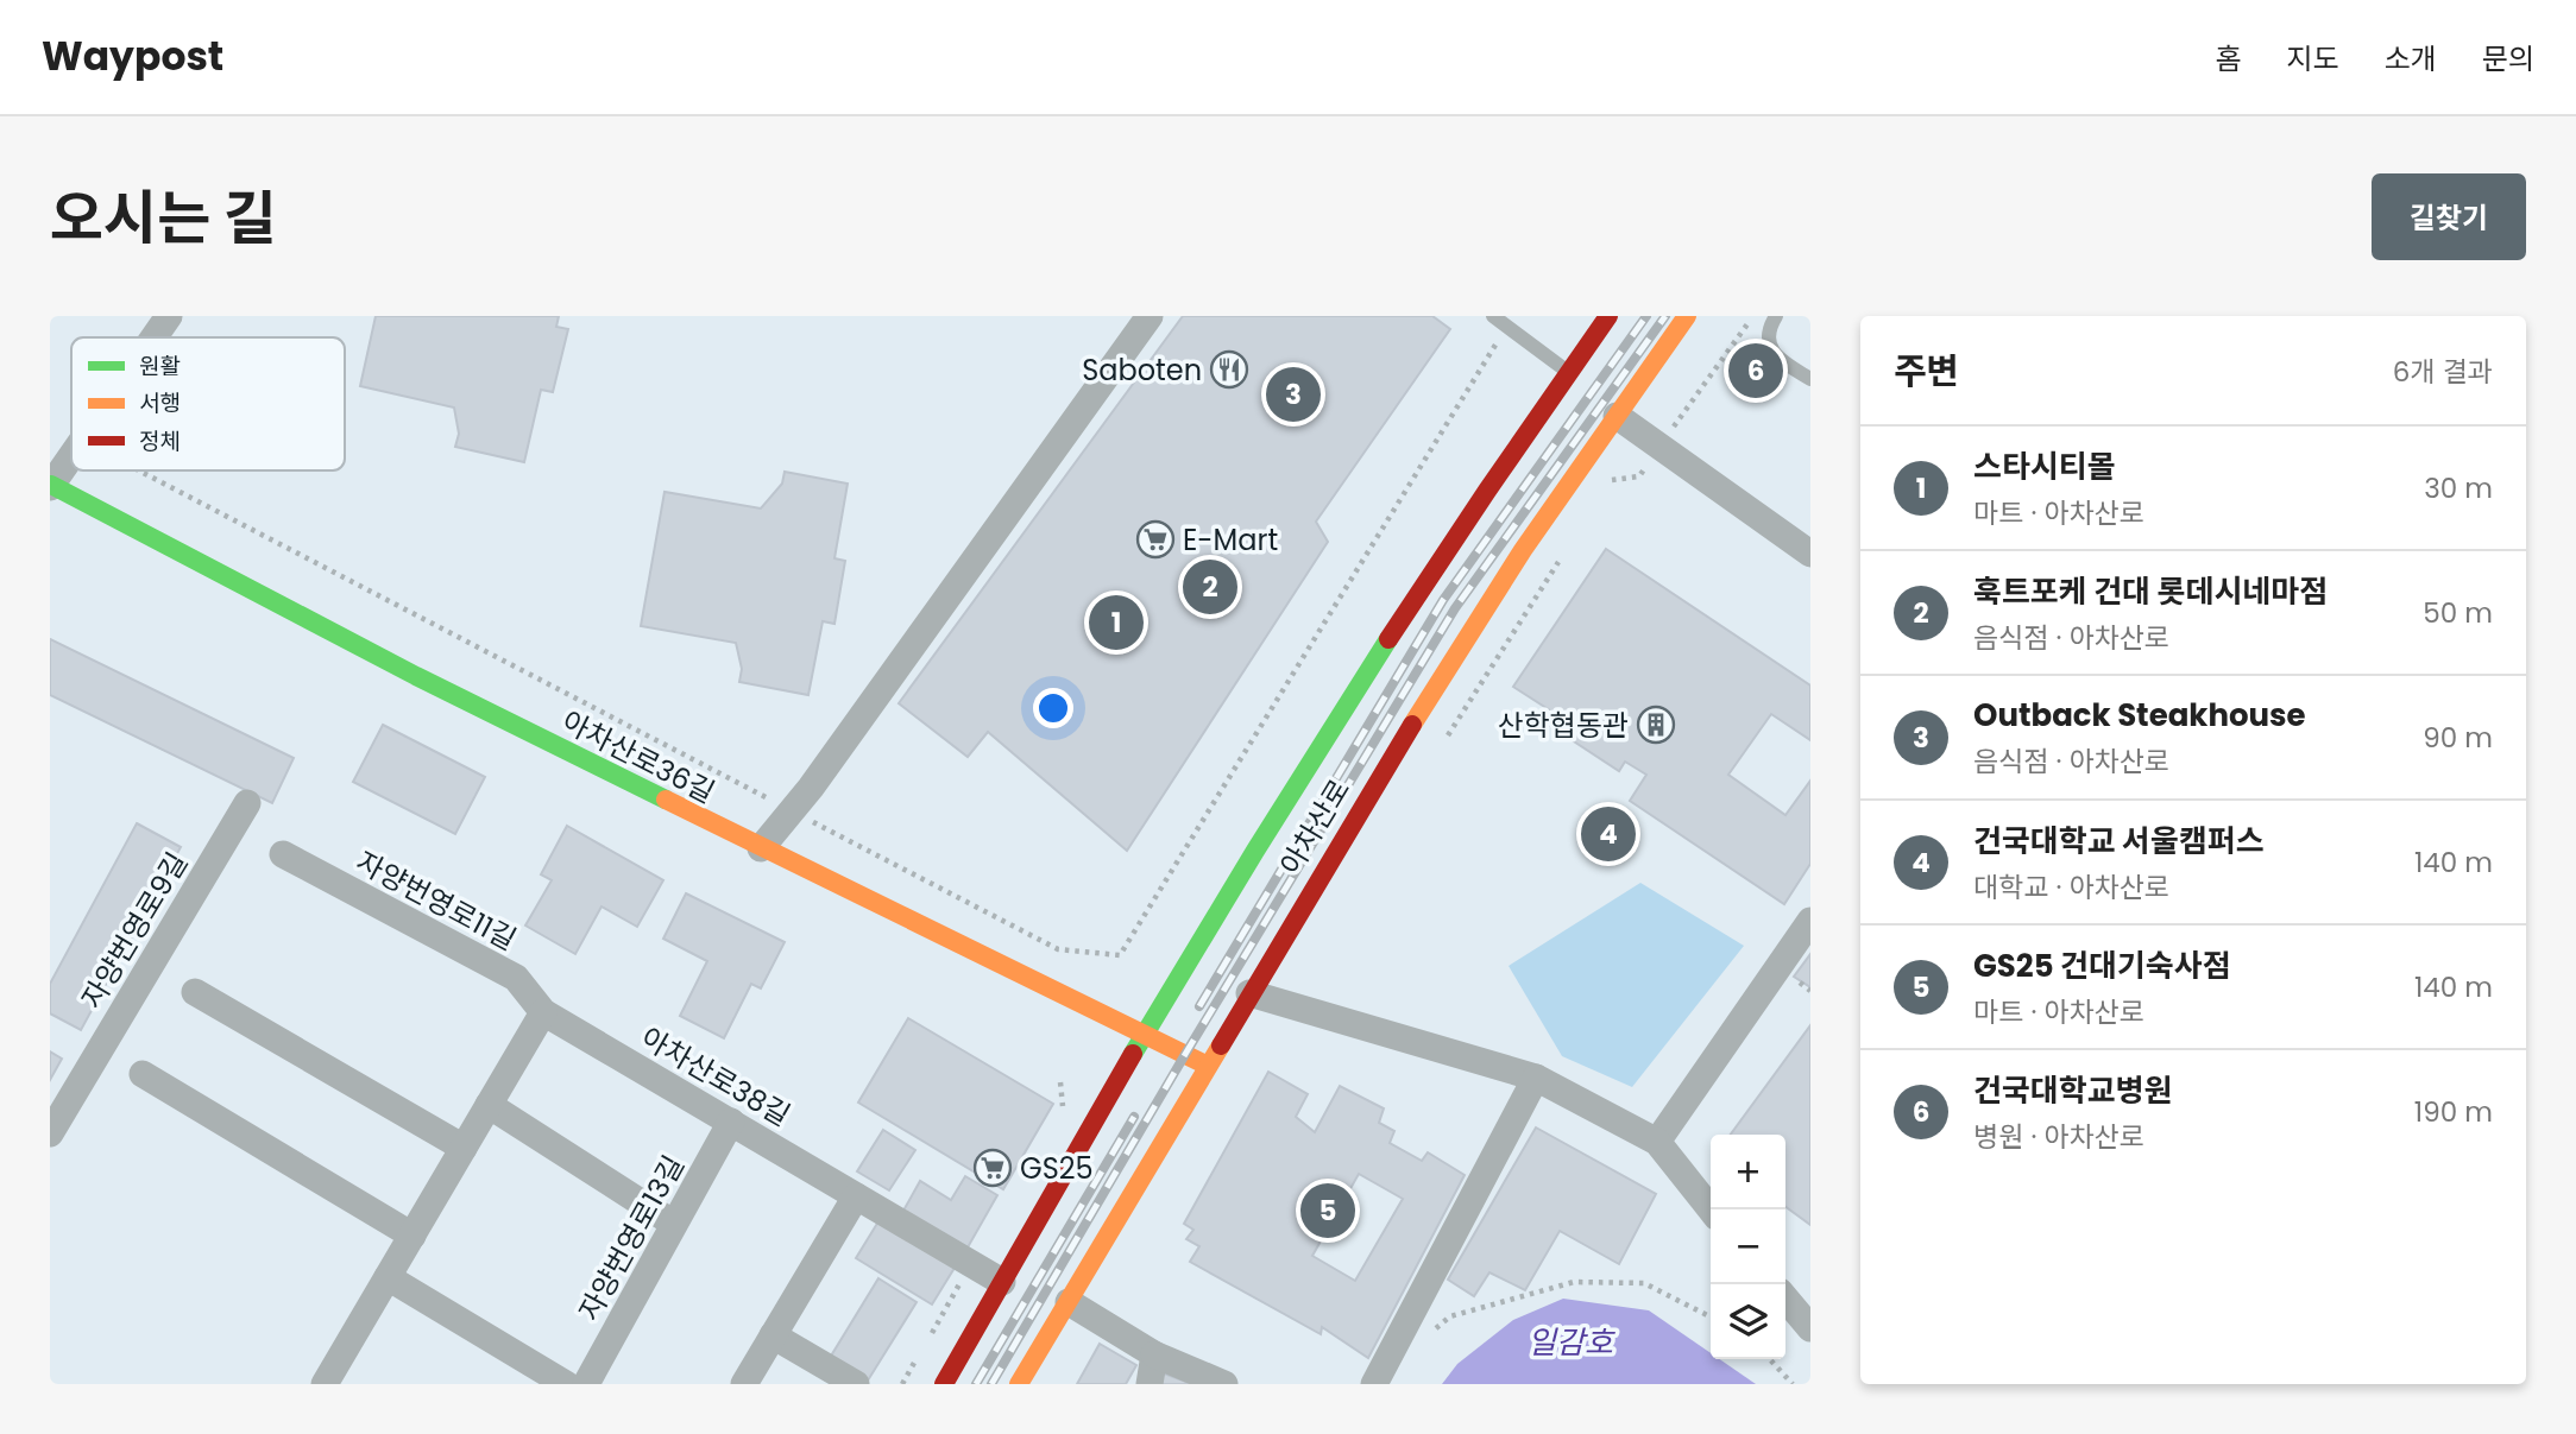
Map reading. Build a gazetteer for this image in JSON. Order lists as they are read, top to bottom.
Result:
{
  "streets": {
    "main road": ["아차산로36길", "아차산로"],
    "street": [
      "자양번영로11길",
      "자양번영로9길",
      "아차산로38길",
      "자양번영로13길"
    ]
  },
  "crossings": [
    ["아차산로36길", "아차산로"],
    ["아차산로", "아차산로38길"],
    ["자양번영로11길", "아차산로38길"],
    ["아차산로38길", "자양번영로13길"]
  ],
  "water": ["일감호"],
  "places": {
    "restaurant": ["Saboten"],
    "supermarket": ["E-Mart", "GS25"],
    "building": ["산학협동관"]
  },
  "legend": ["원활", "서행", "정체"],
  "page": {
    "header": "Waypost",
    "nav": [
      "홈",
      "지도",
      "소개",
      "문의"
    ],
    "title": "오시는 길",
    "buttons": "길찾기",
    "heading": ["주변", "6개 결과"],
    "pins": [
      "6",
      "3",
      "2",
      "1",
      "4",
      "5"
    ],
    "list": [
      {
        "mark": "1",
        "name": "스타시티몰",
        "note": "마트 · 아차산로",
        "value": "30 m"
      },
      {
        "mark": "2",
        "name": "훅트포케 건대 롯데시네마점",
        "note": "음식점 · 아차산로",
        "value": "50 m"
      },
      {
        "mark": "3",
        "name": "Outback Steakhouse",
        "note": "음식점 · 아차산로",
        "value": "90 m"
      },
      {
        "mark": "4",
        "name": "건국대학교 서울캠퍼스",
        "note": "대학교 · 아차산로",
        "value": "140 m"
      },
      {
        "mark": "5",
        "name": "GS25 건대기숙사점",
        "note": "마트 · 아차산로",
        "value": "140 m"
      },
      {
        "mark": "6",
        "name": "건국대학교병원",
        "note": "병원 · 아차산로",
        "value": "190 m"
      }
    ],
    "map_buttons": ["+", "−"]
  }
}
